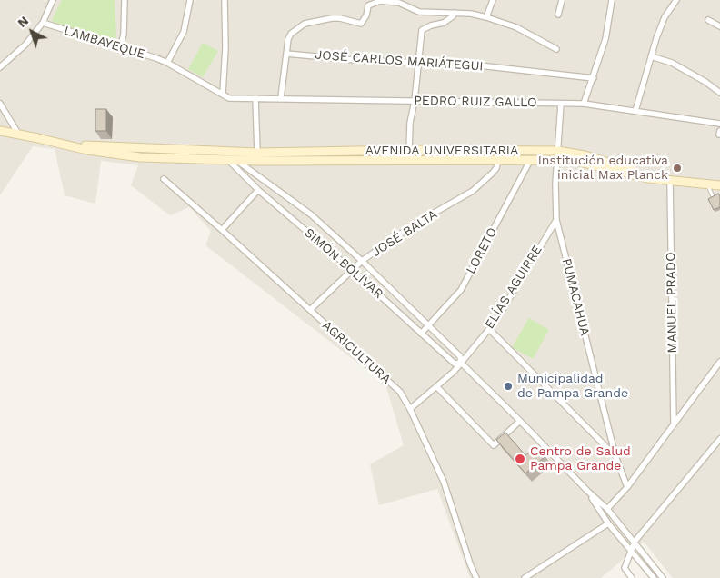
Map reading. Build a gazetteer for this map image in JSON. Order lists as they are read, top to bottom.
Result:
{
  "streets": {
    "main road": ["AVENIDA UNIVERSITARIA"],
    "street": [
      "LAMBAYEQUE",
      "JOSÉ CARLOS MARIÁTEGUI",
      "PEDRO RUIZ GALLO",
      "JOSÉ BALTA",
      "LORETO",
      "SIMÓN BOLÍVAR",
      "ELÍAS AGUIRRE",
      "PUMACAHUA",
      "MANUEL PRADO",
      "AGRICULTURA"
    ]
  },
  "crossings": [
    ["LAMBAYEQUE", "PEDRO RUIZ GALLO"],
    ["PEDRO RUIZ GALLO", "PUMACAHUA"],
    ["AVENIDA UNIVERSITARIA", "JOSÉ BALTA"],
    ["AVENIDA UNIVERSITARIA", "LORETO"],
    ["AVENIDA UNIVERSITARIA", "SIMÓN BOLÍVAR"],
    ["AVENIDA UNIVERSITARIA", "PUMACAHUA"],
    ["AVENIDA UNIVERSITARIA", "MANUEL PRADO"],
    ["JOSÉ BALTA", "SIMÓN BOLÍVAR"],
    ["JOSÉ BALTA", "AGRICULTURA"],
    ["LORETO", "SIMÓN BOLÍVAR"],
    ["SIMÓN BOLÍVAR", "ELÍAS AGUIRRE"],
    ["ELÍAS AGUIRRE", "PUMACAHUA"],
    ["ELÍAS AGUIRRE", "AGRICULTURA"]
  ],
  "places": ["Institución educativa inicial Max Planck", "Municipalidad de Pampa Grande", "Centro de Salud Pampa Grande"],
  "north": "top left"
}
